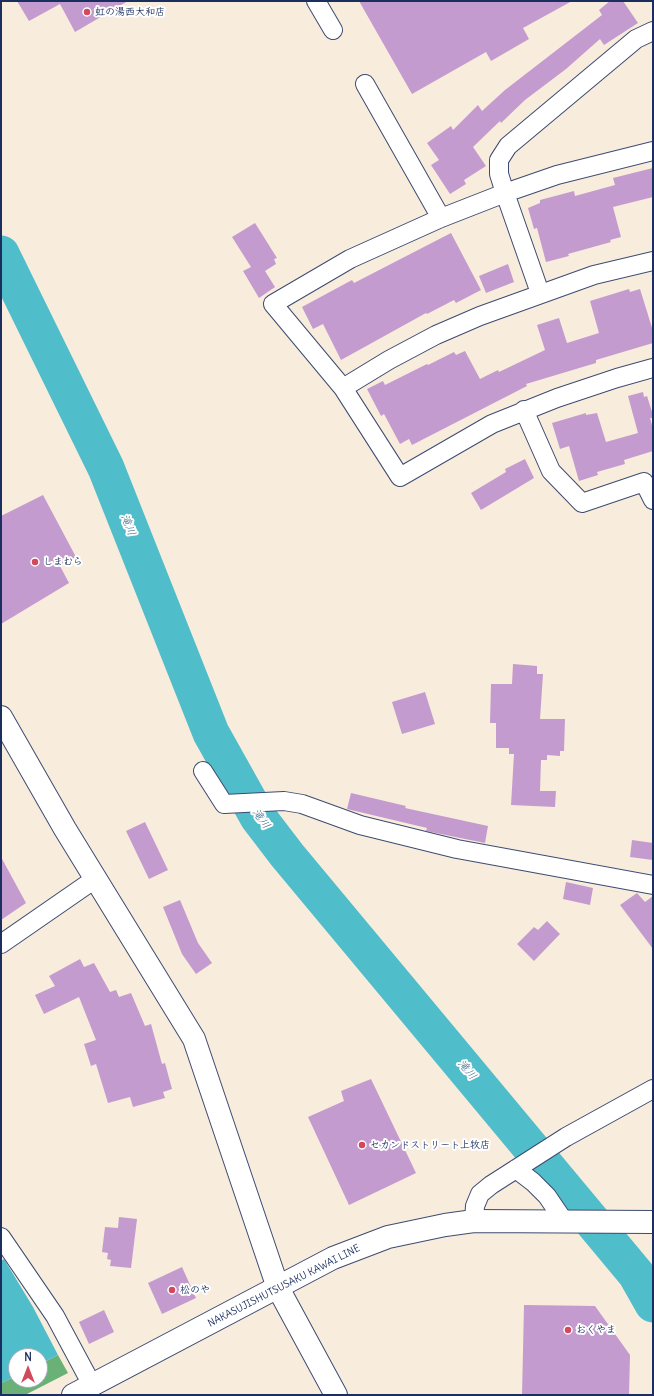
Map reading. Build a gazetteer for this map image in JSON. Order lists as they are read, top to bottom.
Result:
{
  "streets": {
    "street": ["NAKASUJISHUTSUSAKU KAWAI LINE"]
  },
  "water": ["滝川"],
  "places": [
    "虹の湯西大和店",
    "しまむら",
    "セカンドストリート上牧店",
    "松のや",
    "おくやま"
  ],
  "north": "top"
}
